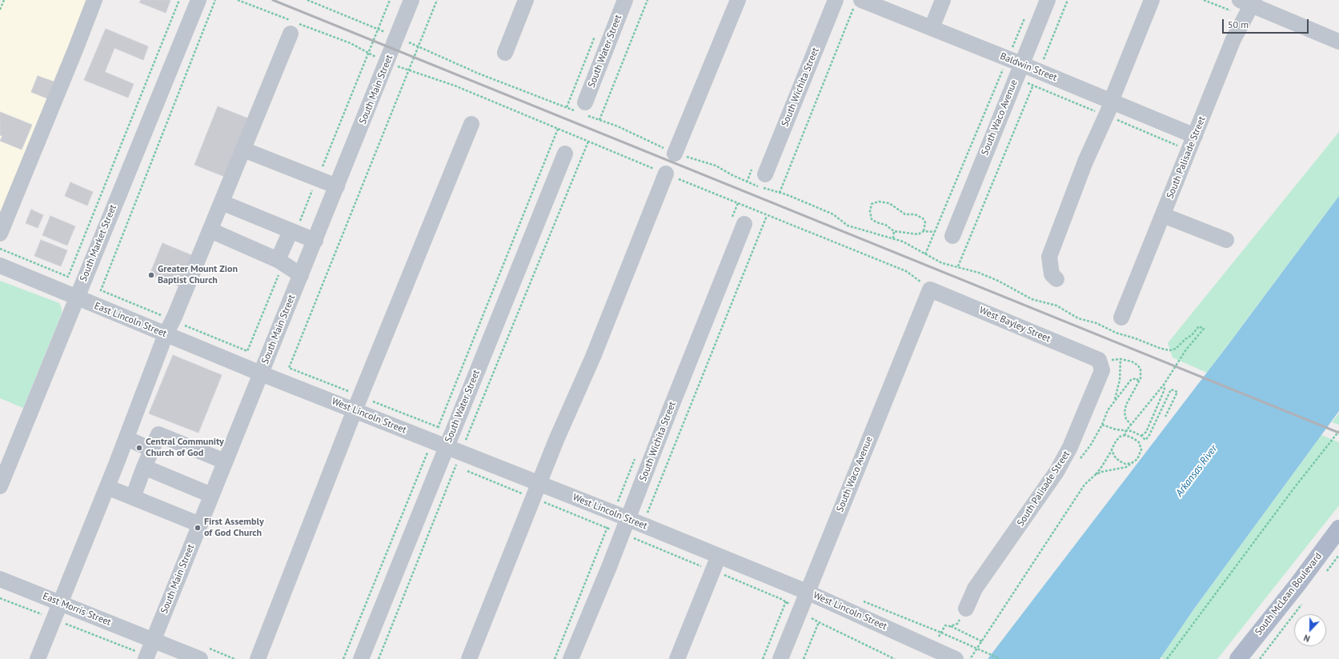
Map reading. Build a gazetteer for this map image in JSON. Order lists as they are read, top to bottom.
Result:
{
  "streets": {
    "main road": ["South McLean Boulevard"],
    "street": [
      "South Water Street",
      "Baldwin Street",
      "South Wichita Street",
      "South Main Street",
      "South Waco Avenue",
      "South Palisade Street",
      "South Market Street",
      "East Lincoln Street",
      "West Bayley Street",
      "West Lincoln Street",
      "East Morris Street"
    ]
  },
  "crossings": [
    ["South Water Street", "West Lincoln Street"],
    ["Baldwin Street", "South Waco Avenue"],
    ["Baldwin Street", "South Palisade Street"],
    ["South Wichita Street", "West Lincoln Street"],
    ["South Main Street", "East Lincoln Street"],
    ["South Main Street", "West Lincoln Street"],
    ["South Main Street", "East Morris Street"],
    ["South Waco Avenue", "West Bayley Street"],
    ["South Waco Avenue", "West Lincoln Street"],
    ["South Palisade Street", "West Bayley Street"],
    ["South Market Street", "East Lincoln Street"],
    ["East Lincoln Street", "West Lincoln Street"]
  ],
  "water": ["Arkansas River"],
  "places": ["Greater Mount Zion Baptist Church", "Central Community Church of God", "First Assembly of God Church"],
  "scale_bar": "50 m",
  "north": "bottom"
}
